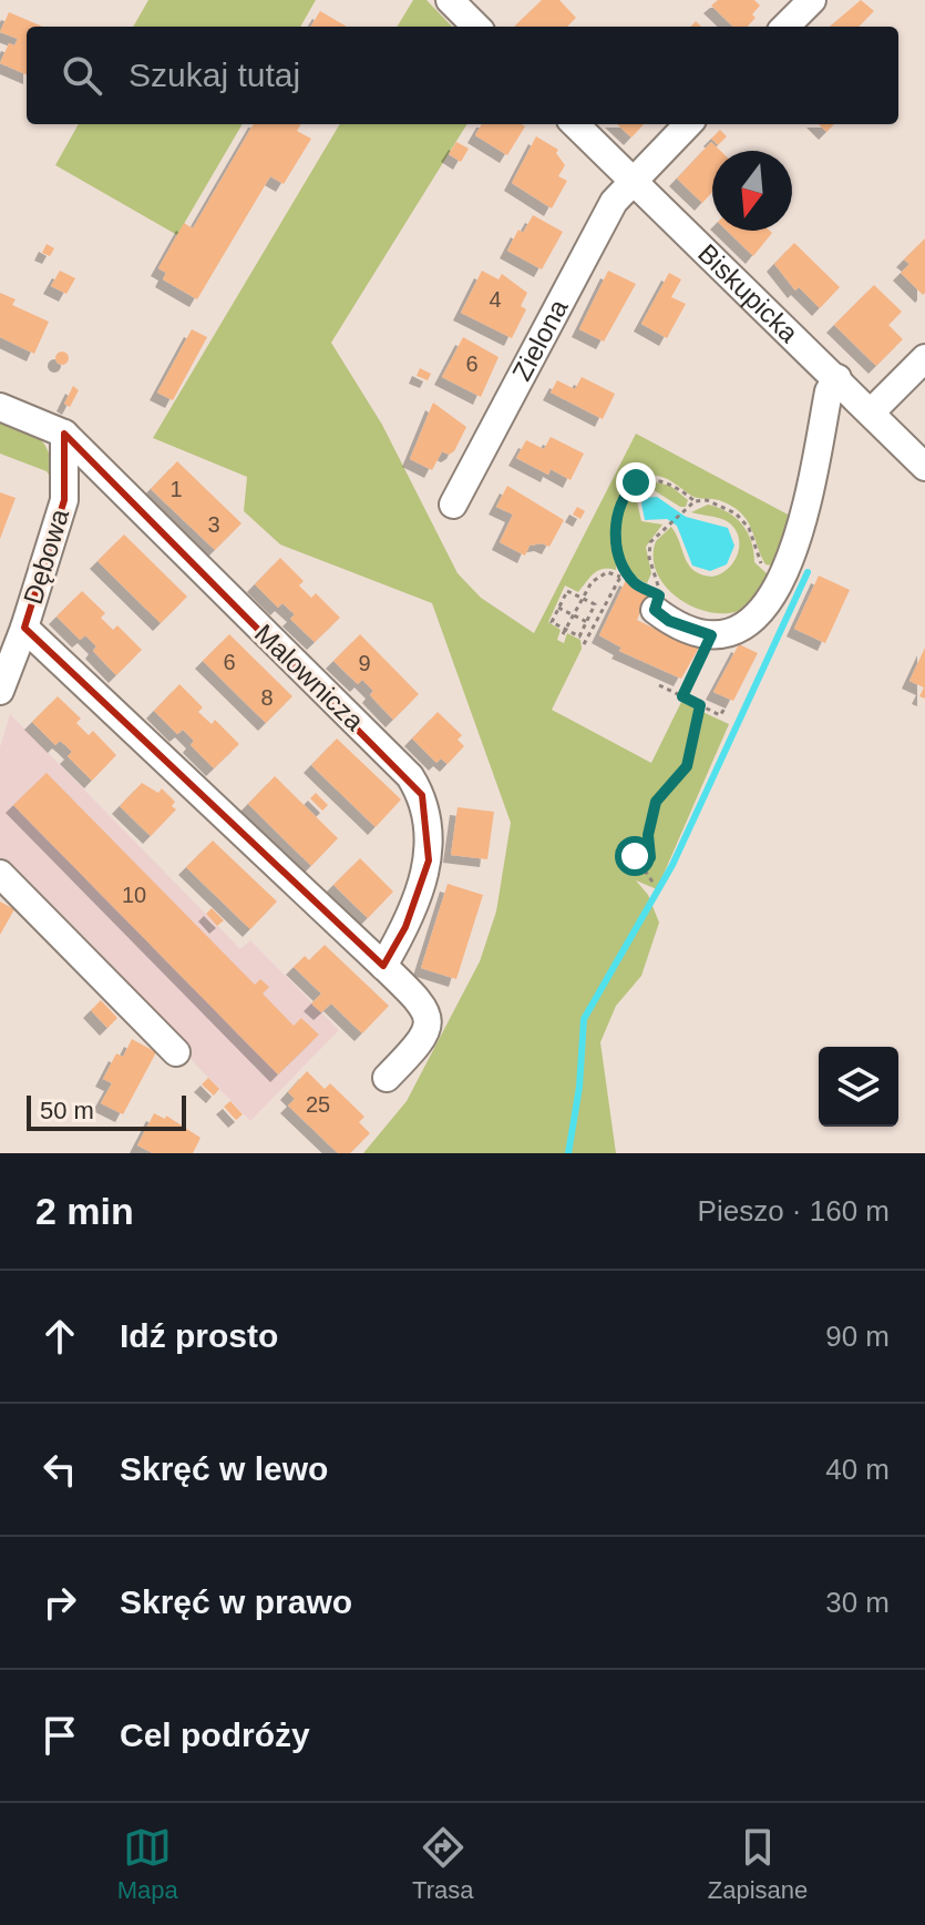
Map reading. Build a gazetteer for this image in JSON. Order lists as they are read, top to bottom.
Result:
{
  "streets": {
    "street": [
      "Biskupicka",
      "Zielona",
      "Dębowa",
      "Malownicza"
    ]
  },
  "crossings": [
    ["Biskupicka", "Zielona"],
    ["Dębowa", "Malownicza"]
  ],
  "house_numbers": [
    "4",
    "6",
    "1",
    "3",
    "6",
    "9",
    "8",
    "10",
    "25"
  ],
  "scale_bar": "50 m",
  "north": "bottom",
  "page": {
    "search": "Szukaj tutaj",
    "scale": "50 m",
    "heading": ["2 min", "Pieszo · 160 m"],
    "list": [
      ["Idź prosto", "90 m"],
      ["Skręć w lewo", "40 m"],
      ["Skręć w prawo", "30 m"],
      "Cel podróży"
    ],
    "nav": ["Mapa", "Trasa", "Zapisane"]
  }
}
